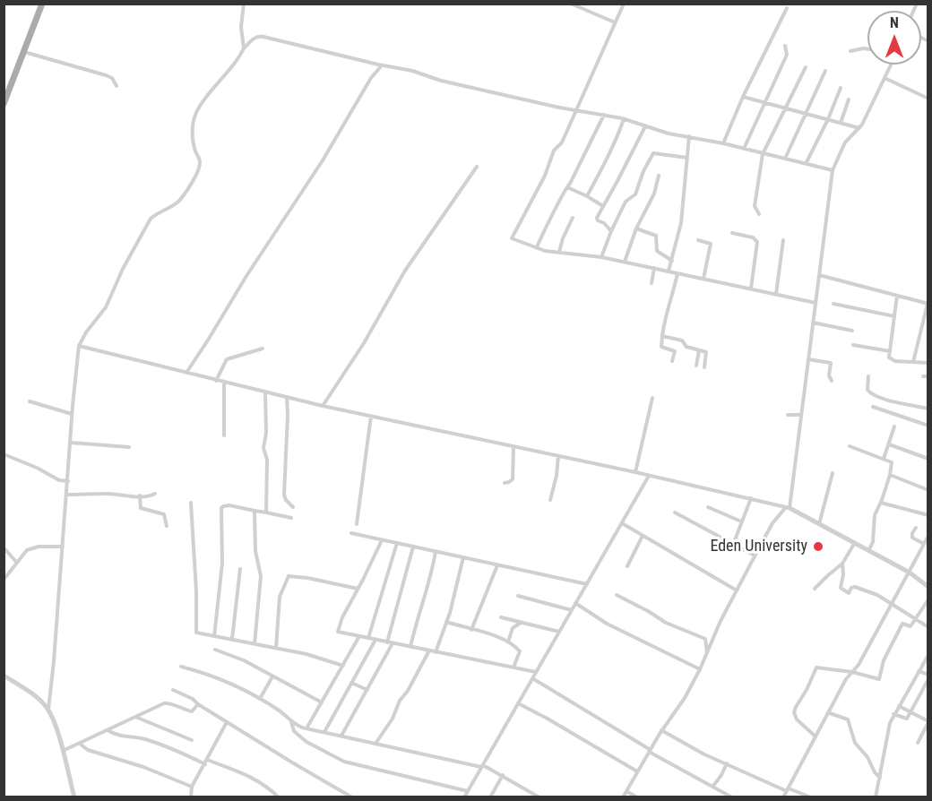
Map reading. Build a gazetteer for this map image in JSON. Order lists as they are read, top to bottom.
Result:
{
  "places": ["Eden University"],
  "north": "top"
}
